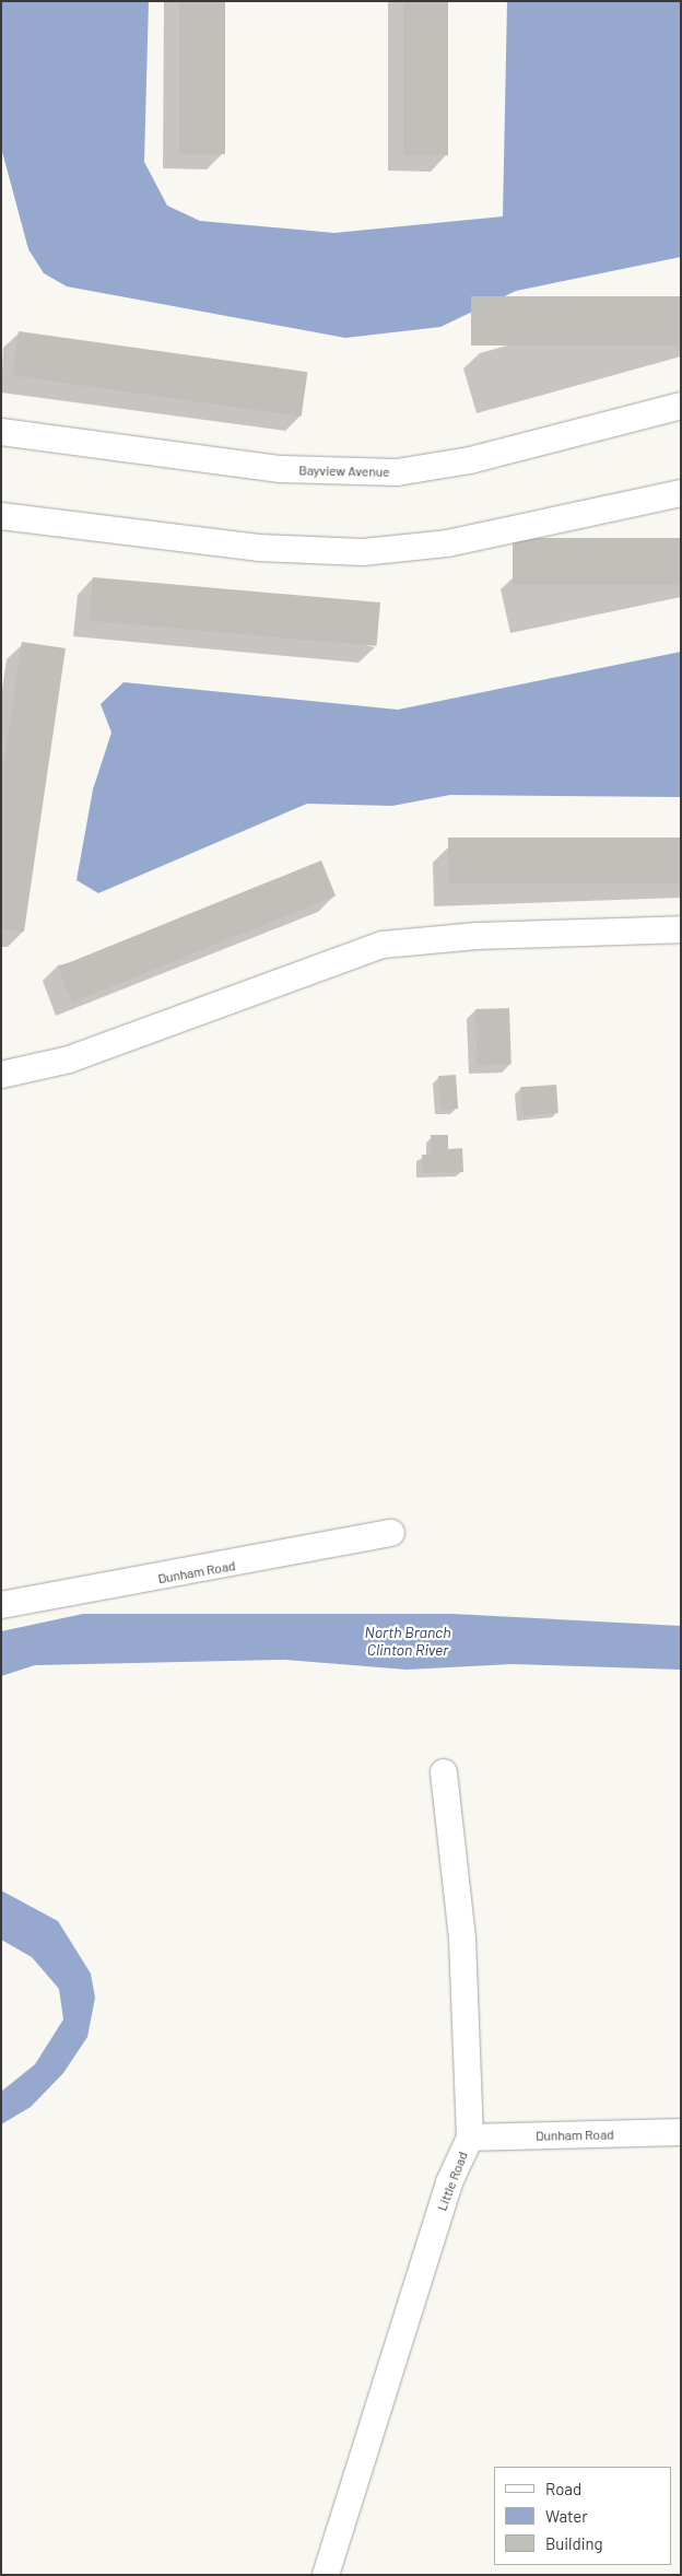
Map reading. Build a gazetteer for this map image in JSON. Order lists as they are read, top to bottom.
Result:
{
  "streets": {
    "street": ["Bayview Avenue", "Dunham Road", "Little Road"]
  },
  "crossings": [
    ["Dunham Road", "Little Road"]
  ],
  "water": ["North Branch Clinton River"],
  "legend": ["Road", "Water", "Building"]
}
